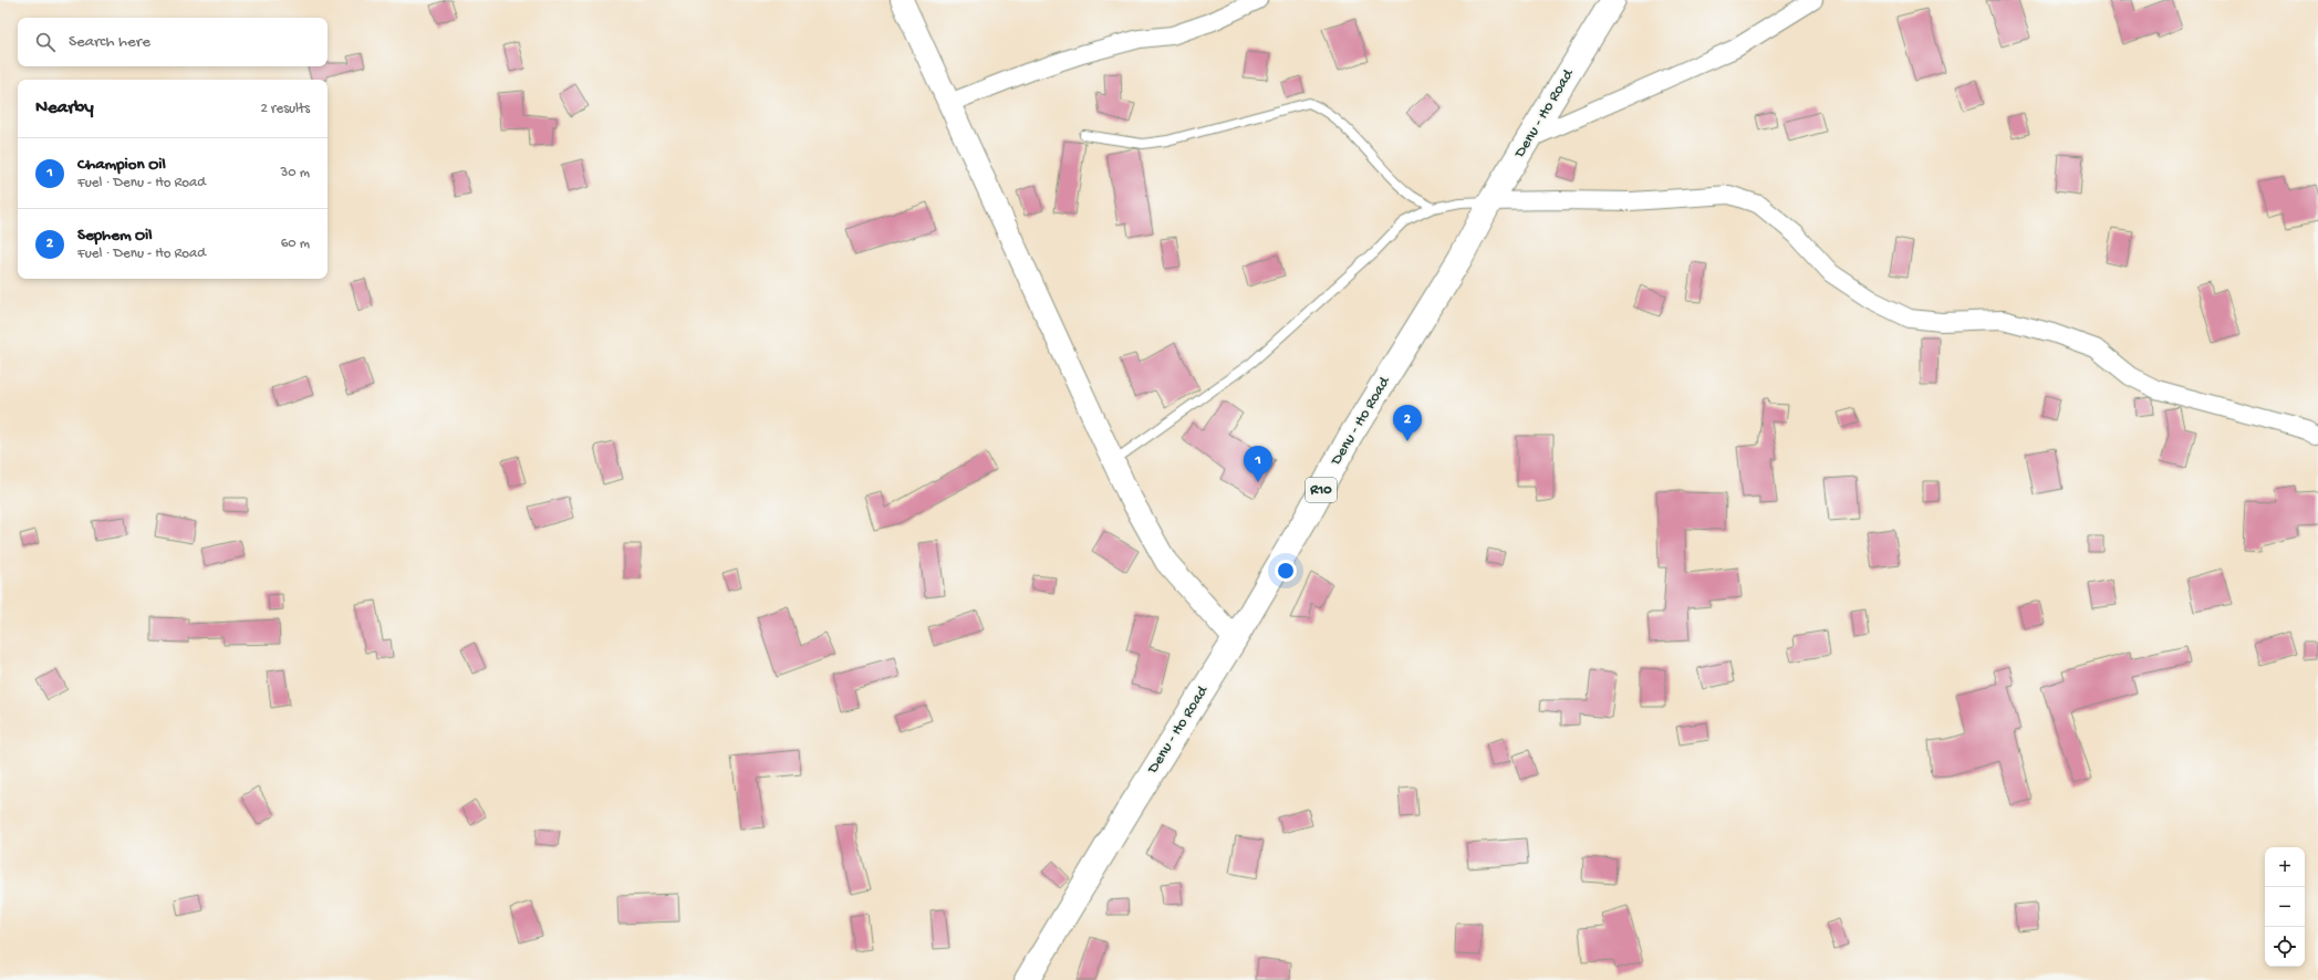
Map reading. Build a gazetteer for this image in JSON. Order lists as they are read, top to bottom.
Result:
{
  "streets": {
    "main road": ["Denu - Ho Road", "R10"]
  },
  "page": {
    "search": "Search here",
    "heading": ["Nearby", "2 results"],
    "list": [
      {
        "mark": "1",
        "name": "Champion Oil",
        "note": "Fuel · Denu - Ho Road",
        "value": "30 m"
      },
      {
        "mark": "2",
        "name": "Sephem Oil",
        "note": "Fuel · Denu - Ho Road",
        "value": "60 m"
      }
    ],
    "pins": ["2", "1"],
    "map_buttons": ["+", "−"]
  }
}
